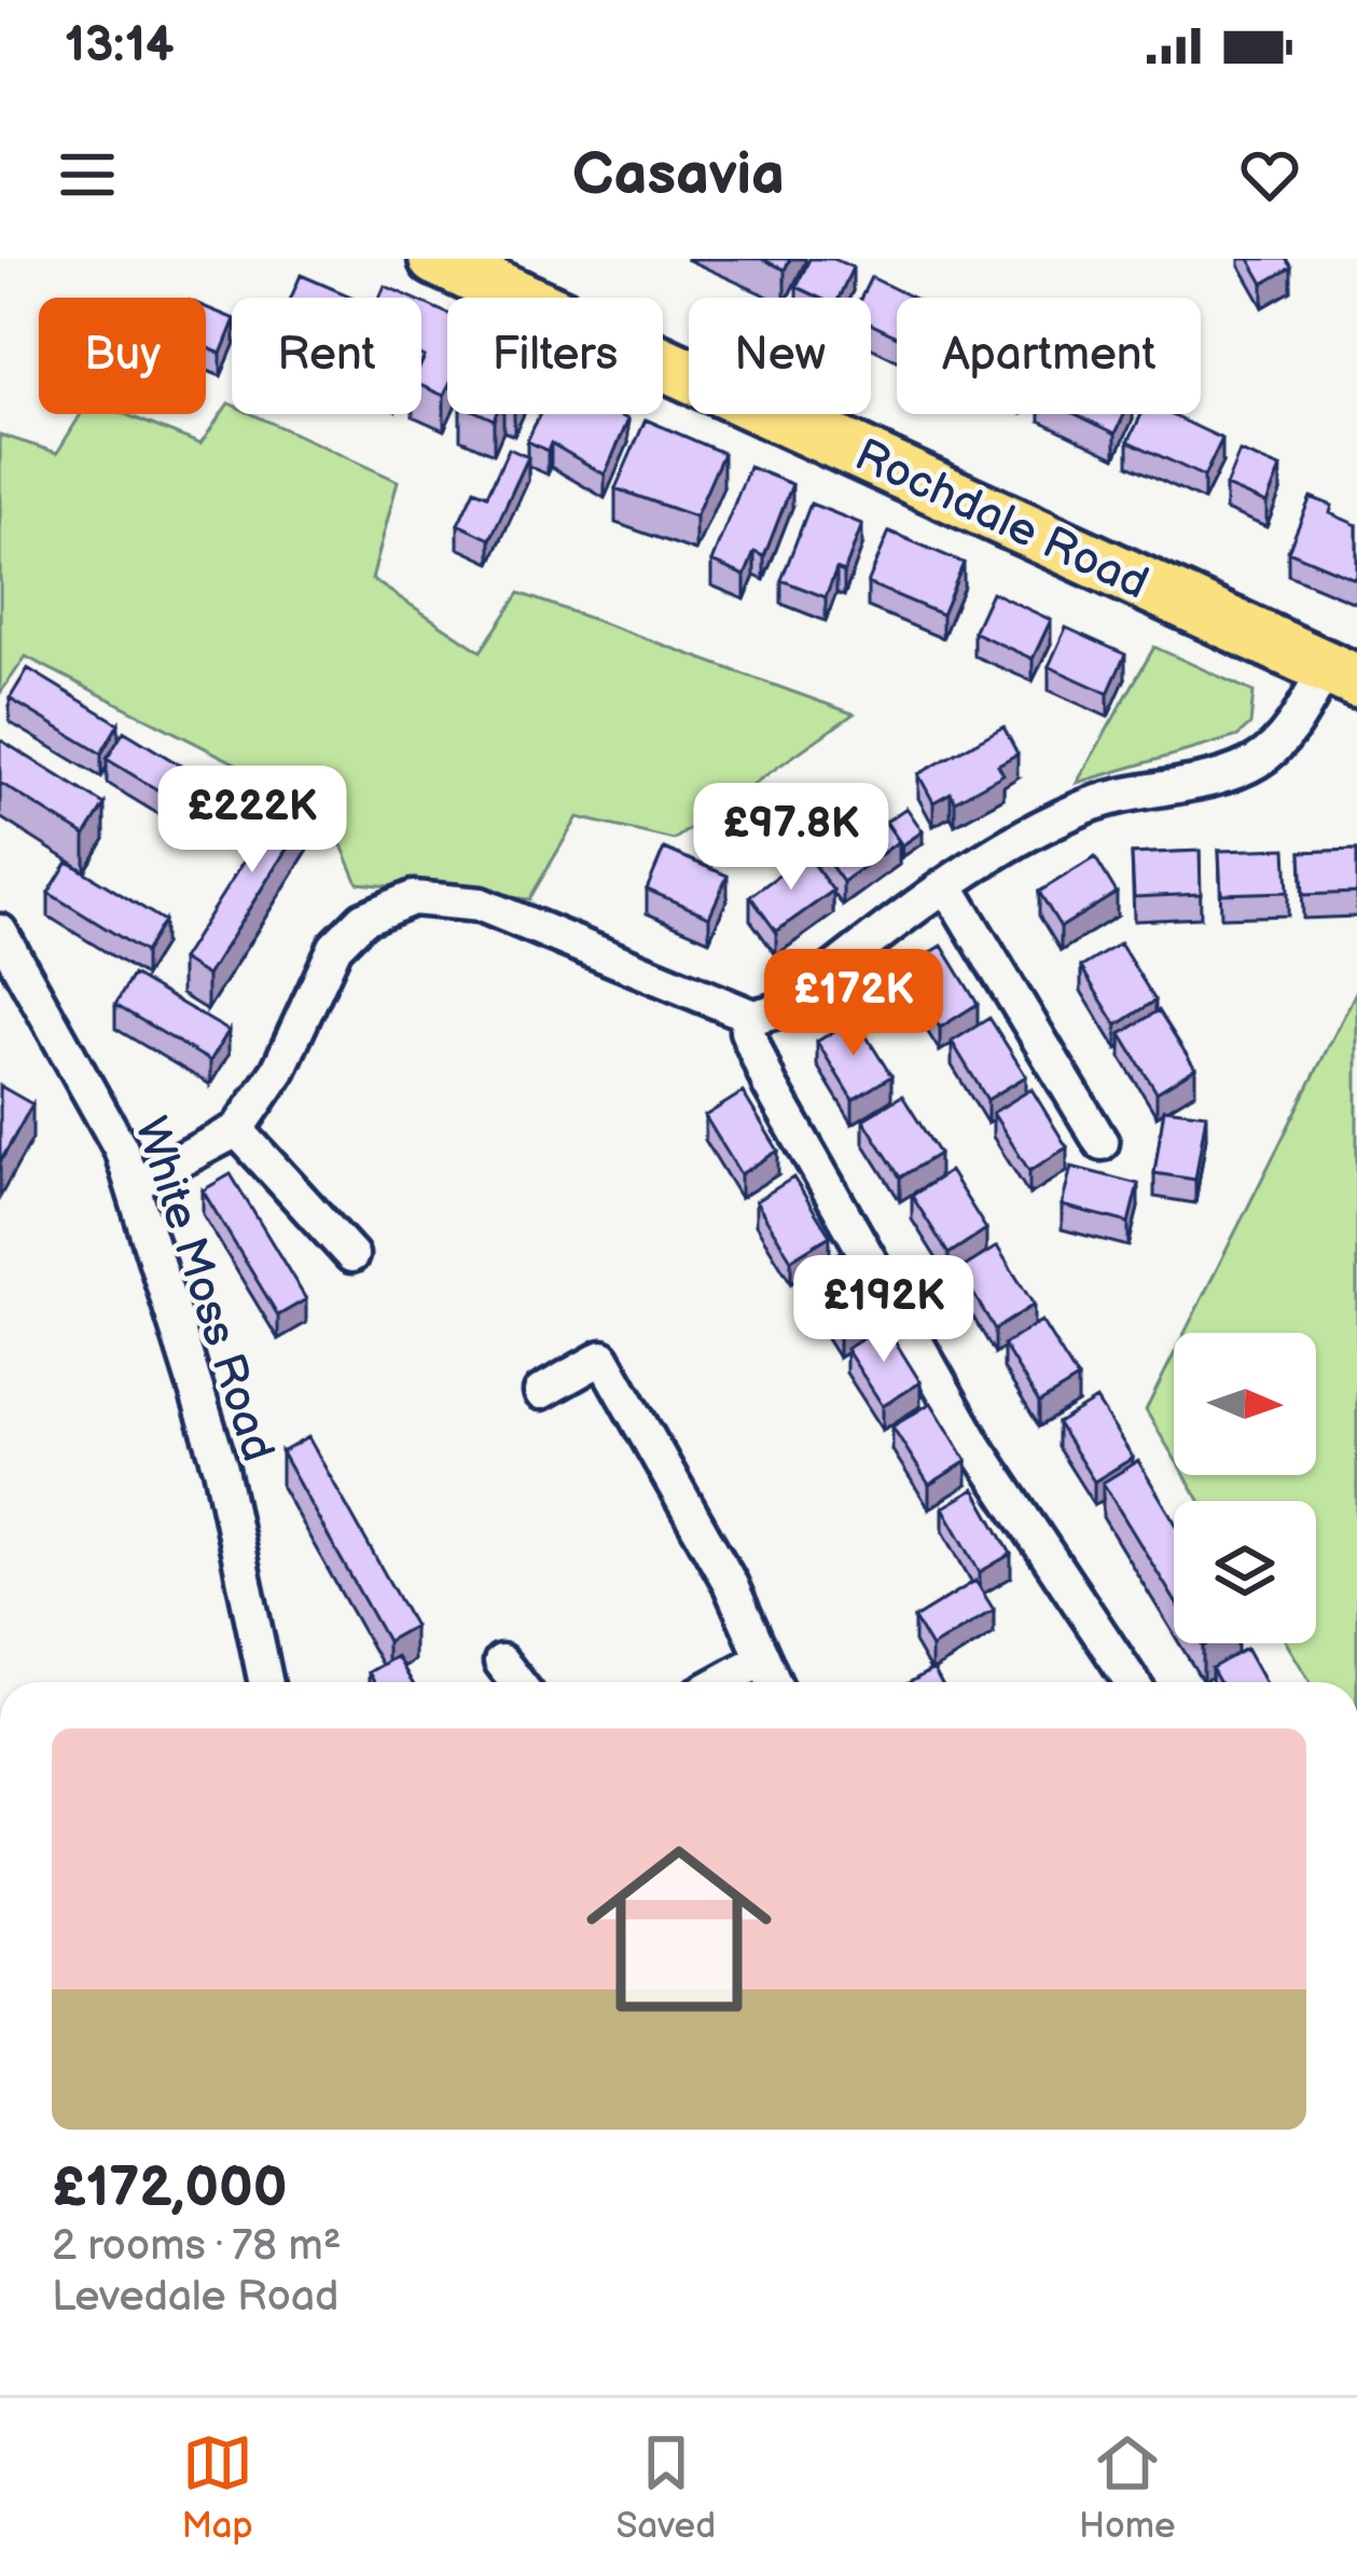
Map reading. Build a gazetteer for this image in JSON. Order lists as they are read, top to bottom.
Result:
{
  "streets": {
    "main road": ["Rochdale Road"],
    "street": ["White Moss Road"]
  },
  "north": "right",
  "page": {
    "status": "13:14",
    "header": "Casavia",
    "chip": [
      "Buy",
      "Rent",
      "Filters",
      "New",
      "Apartment"
    ],
    "price": [
      "£222K",
      "£97.8K",
      "£172K",
      "£192K"
    ],
    "list": [
      {
        "name": "£172,000",
        "note": "2 rooms · 78 m² · Levedale Road"
      }
    ],
    "tabs": ["Map", "Saved", "Home"]
  }
}
